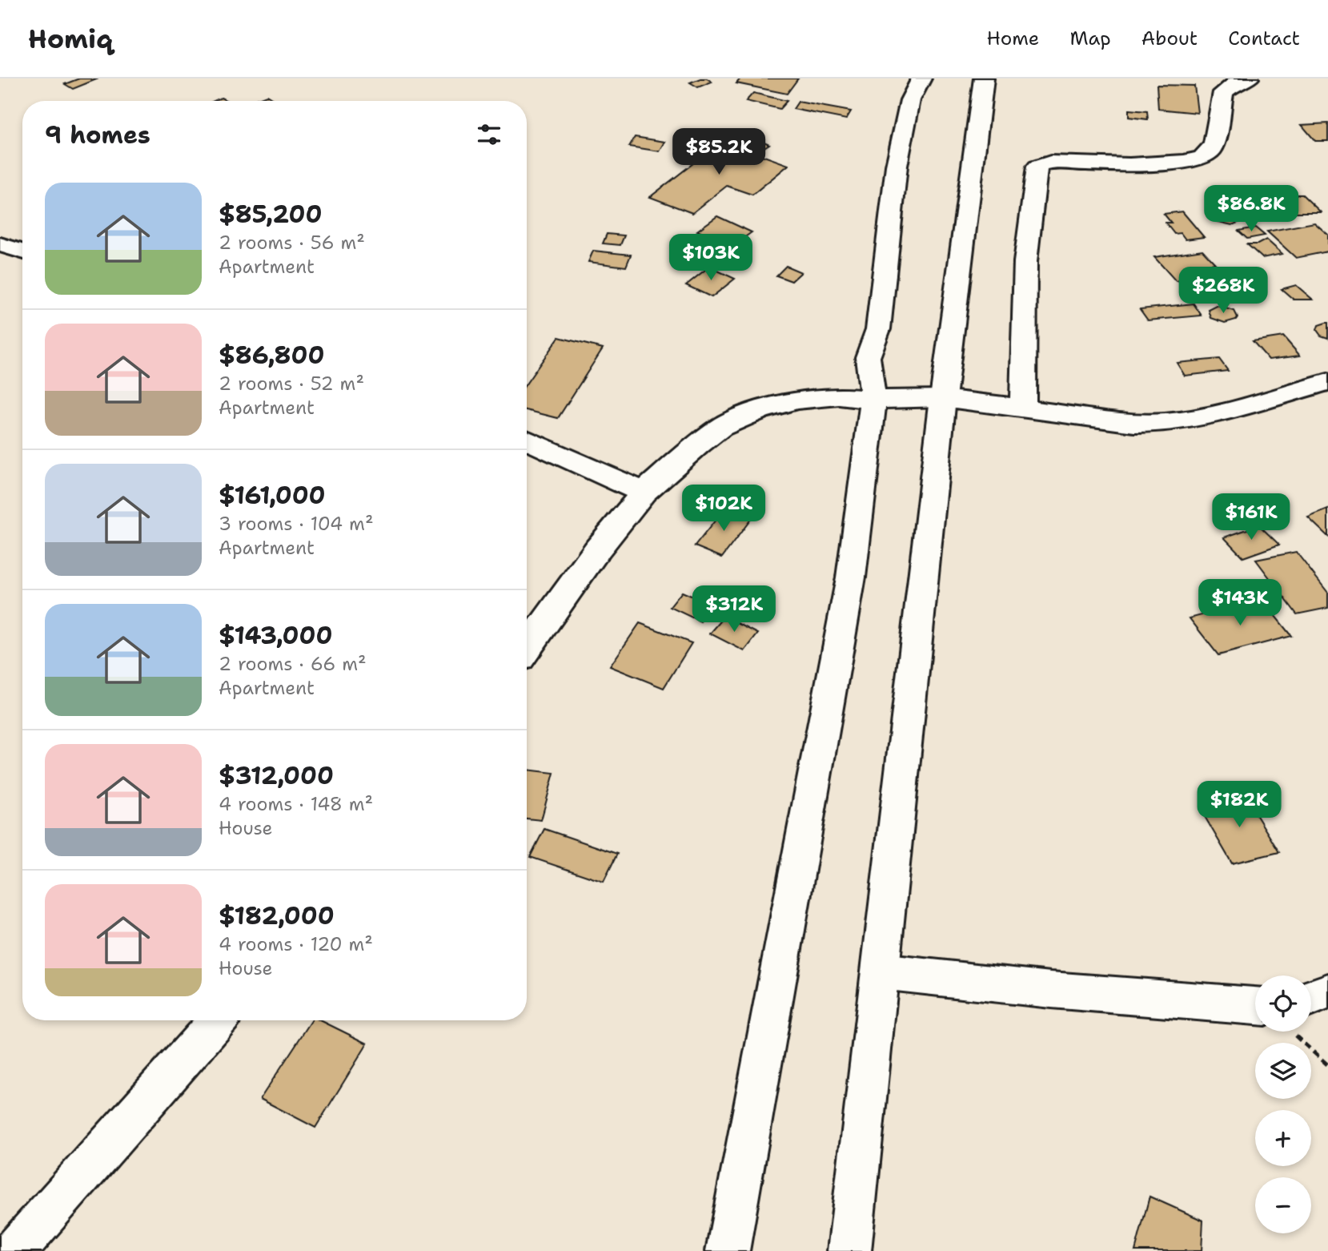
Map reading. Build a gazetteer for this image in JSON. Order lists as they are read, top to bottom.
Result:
{
  "page": {
    "header": "Homiq",
    "nav": [
      "Home",
      "Map",
      "About",
      "Contact"
    ],
    "heading": "9 homes",
    "price": [
      "$85.2K",
      "$86.8K",
      "$103K",
      "$268K",
      "$102K",
      "$161K",
      "$143K",
      "$312K",
      "$182K"
    ],
    "list": [
      {
        "name": "$85,200",
        "note": "2 rooms · 56 m² · Apartment"
      },
      {
        "name": "$86,800",
        "note": "2 rooms · 52 m² · Apartment"
      },
      {
        "name": "$161,000",
        "note": "3 rooms · 104 m² · Apartment"
      },
      {
        "name": "$143,000",
        "note": "2 rooms · 66 m² · Apartment"
      },
      {
        "name": "$312,000",
        "note": "4 rooms · 148 m² · House"
      },
      {
        "name": "$182,000",
        "note": "4 rooms · 120 m² · House"
      }
    ],
    "map_buttons": ["+", "−"]
  }
}
